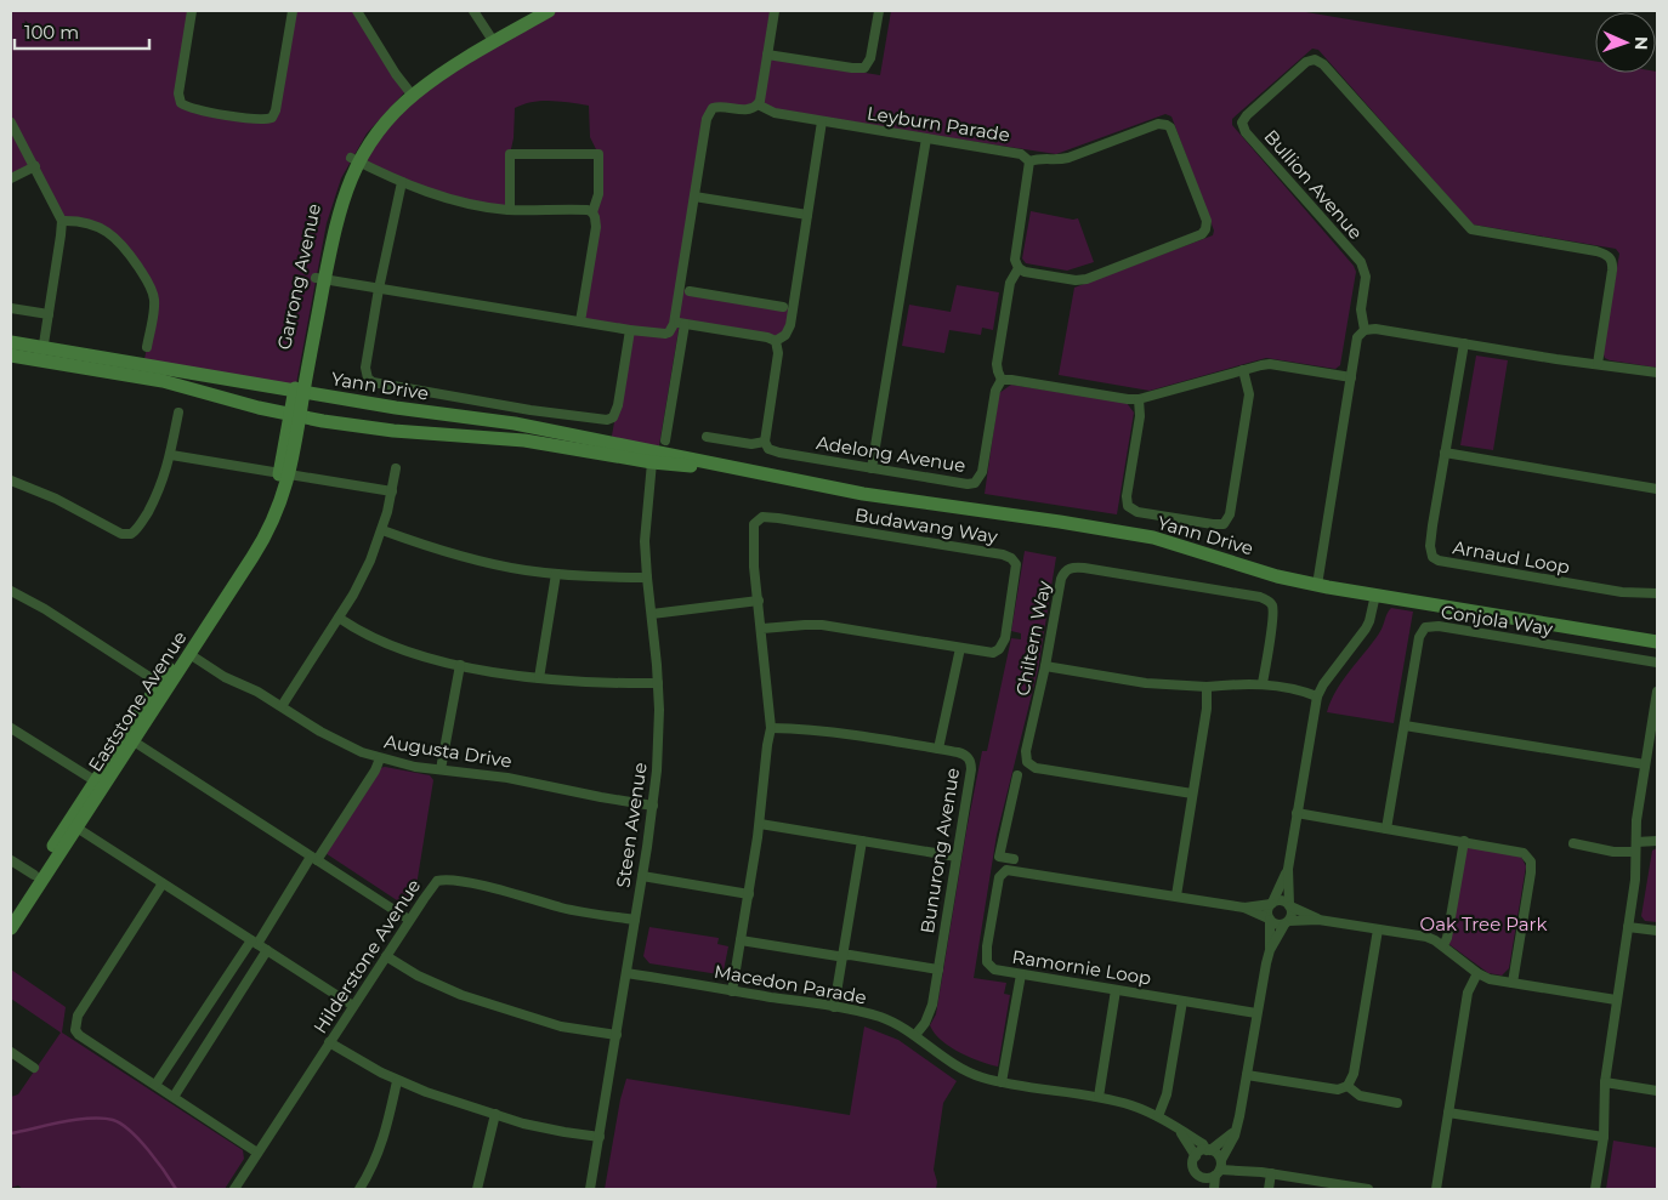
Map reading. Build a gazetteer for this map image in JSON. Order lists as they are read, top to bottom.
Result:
{
  "streets": {
    "street": [
      "Leyburn Parade",
      "Bullion Avenue",
      "Garrong Avenue",
      "Yann Drive",
      "Adelong Avenue",
      "Budawang Way",
      "Arnaud Loop",
      "Conjola Way",
      "Chiltern Way",
      "Eaststone Avenue",
      "Augusta Drive",
      "Steen Avenue",
      "Bunurong Avenue",
      "Hilderstone Avenue",
      "Ramornie Loop",
      "Macedon Parade"
    ]
  },
  "crossings": [
    ["Leyburn Parade", "Adelong Avenue"],
    ["Bullion Avenue", "Yann Drive"],
    ["Garrong Avenue", "Yann Drive"],
    ["Garrong Avenue", "Eaststone Avenue"],
    ["Yann Drive", "Steen Avenue"],
    ["Eaststone Avenue", "Augusta Drive"],
    ["Augusta Drive", "Steen Avenue"],
    ["Steen Avenue", "Hilderstone Avenue"],
    ["Steen Avenue", "Macedon Parade"],
    ["Bunurong Avenue", "Macedon Parade"]
  ],
  "parks": ["Oak Tree Park"],
  "scale_bar": "100 m",
  "north": "right"
}
